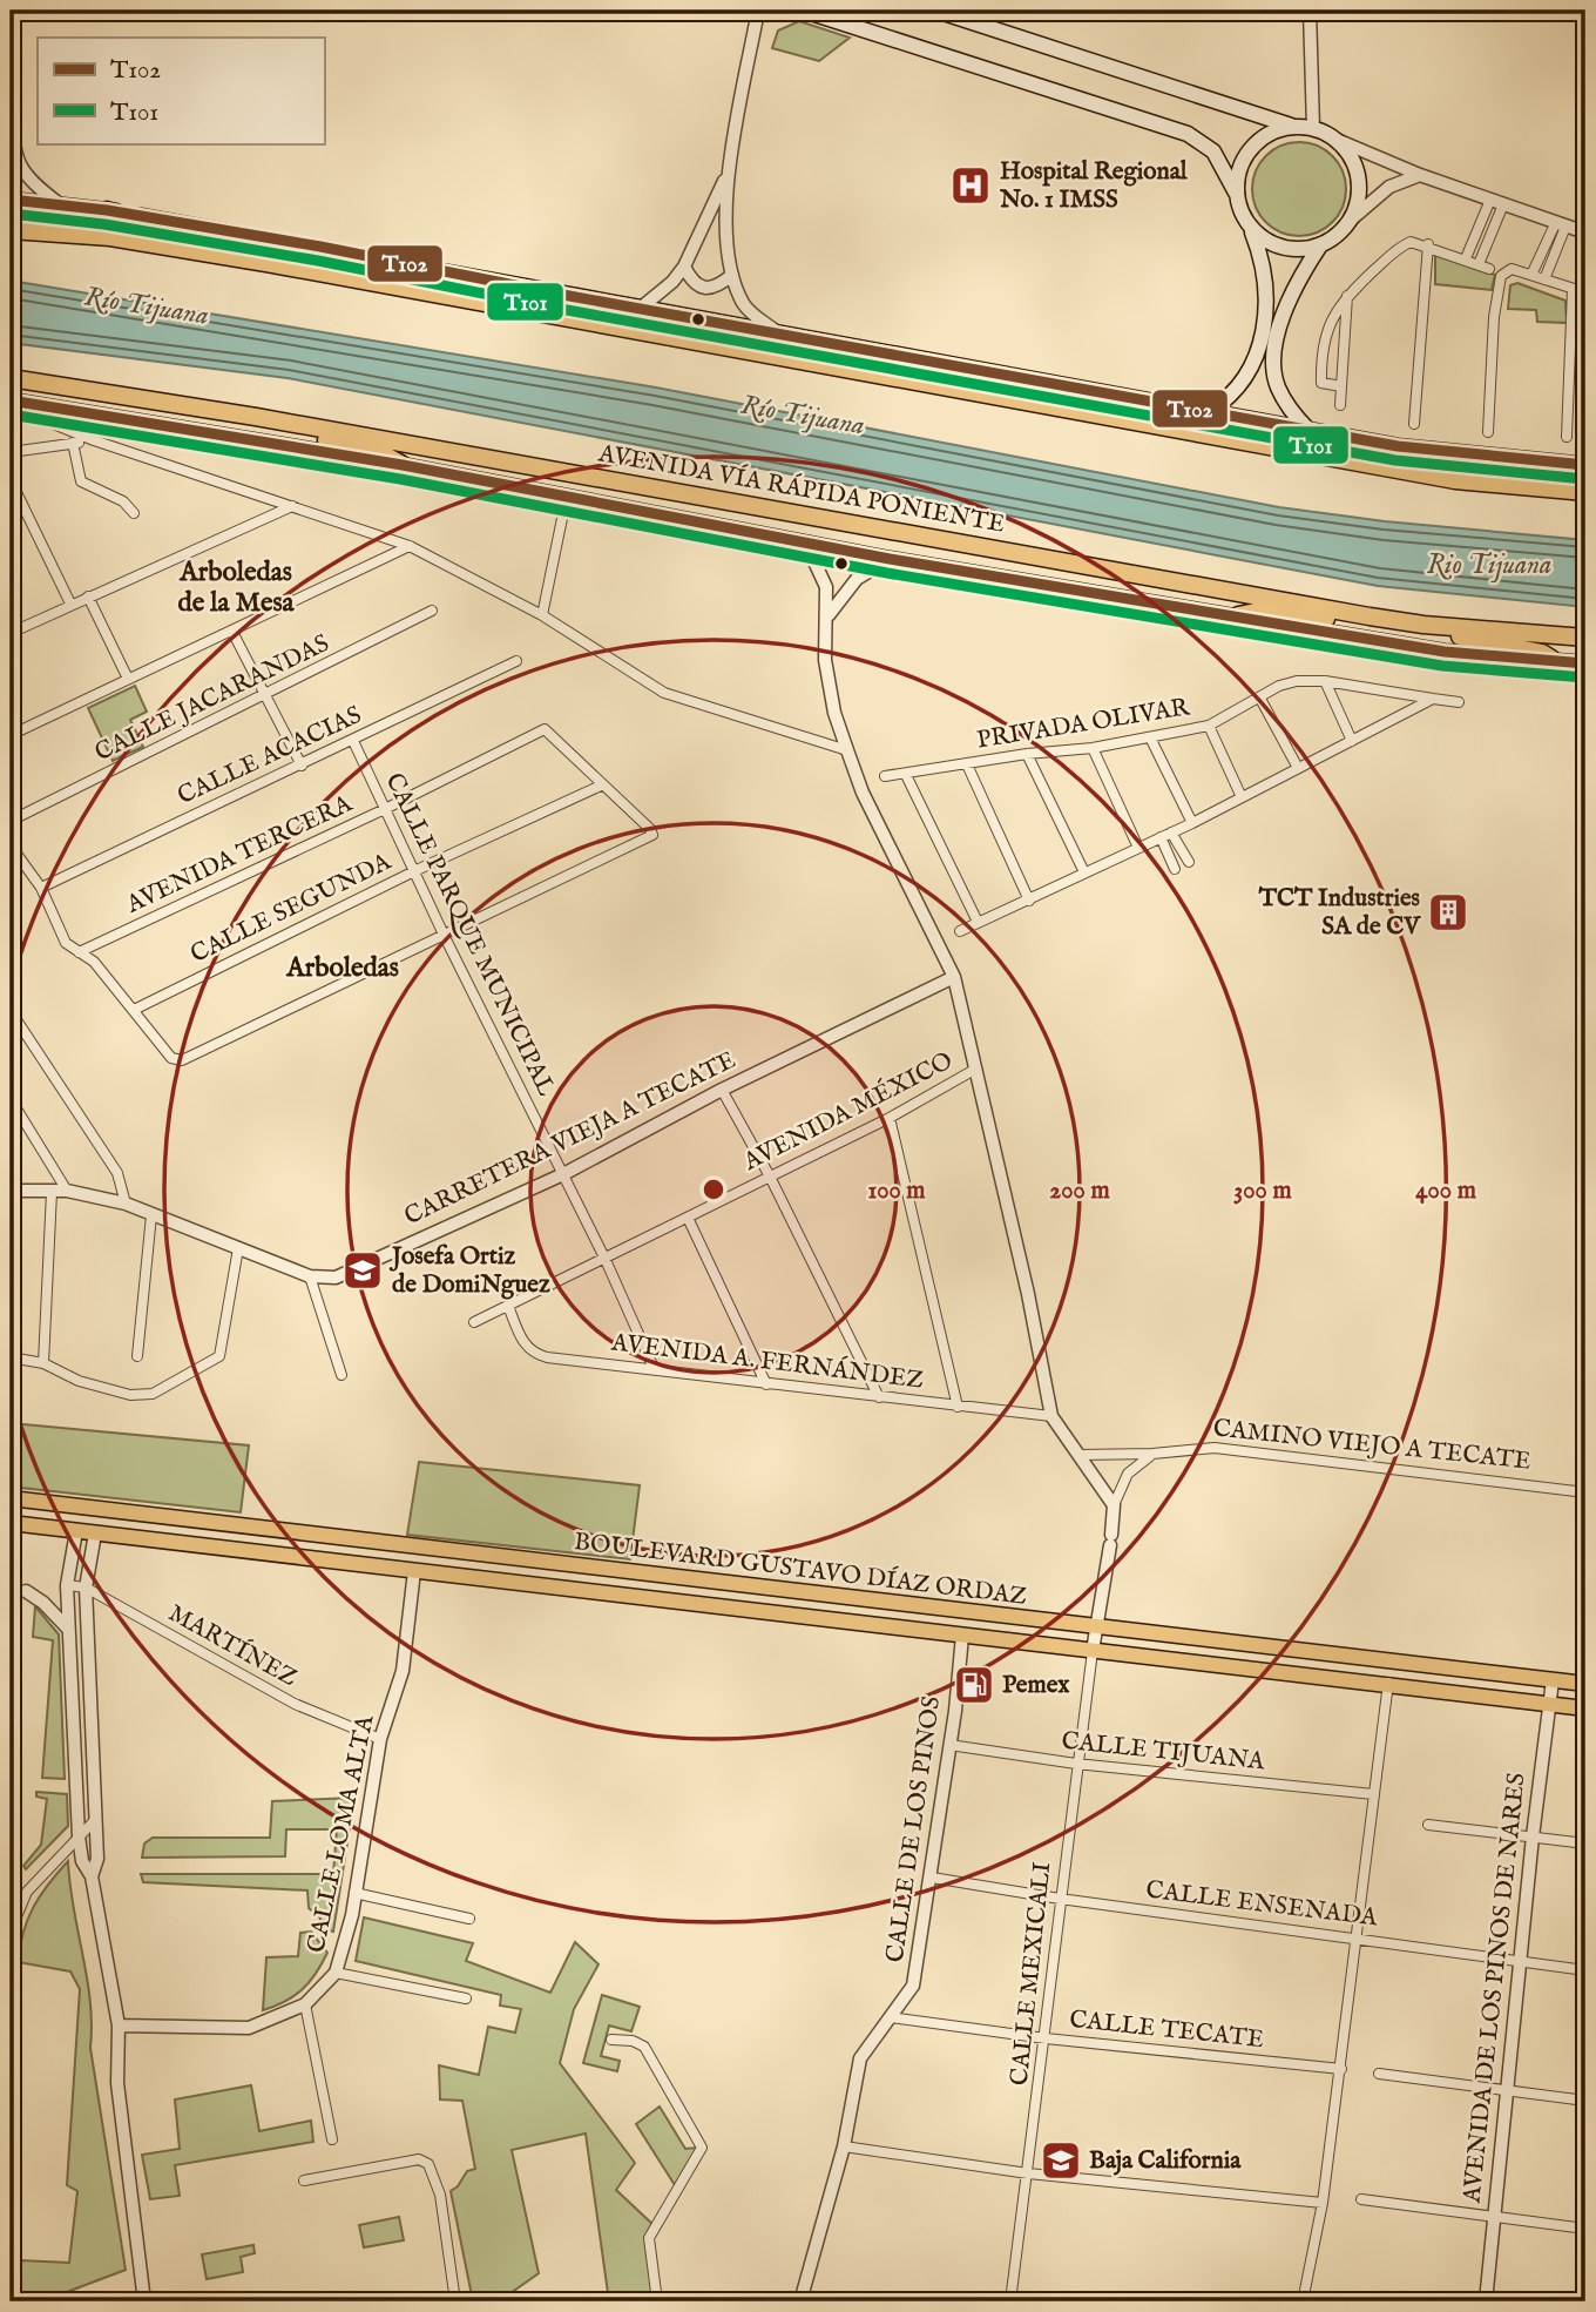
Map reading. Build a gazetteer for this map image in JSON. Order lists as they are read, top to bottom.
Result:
{
  "streets": {
    "highway": ["AVENIDA VÍA RÁPIDA PONIENTE"],
    "main road": ["BOULEVARD GUSTAVO DÍAZ ORDAZ"],
    "street": [
      "CALLE JACARANDAS",
      "PRIVADA OLIVAR",
      "CALLE ACACIAS",
      "AVENIDA TERCERA",
      "CALLE SEGUNDA",
      "CALLE PARQUE MUNICIPAL",
      "AVENIDA MÉXICO",
      "CARRETERA VIEJA A TECATE",
      "AVENIDA A. FERNÁNDEZ",
      "CAMINO VIEJO A TECATE",
      "MARTÍNEZ",
      "CALLE TIJUANA",
      "CALLE DE LOS PINOS",
      "CALLE LOMA ALTA",
      "CALLE ENSENADA",
      "CALLE MEXICALI",
      "AVENIDA DE LOS PINOS DE NARES",
      "CALLE TECATE"
    ]
  },
  "crossings": [
    ["CALLE ACACIAS", "CALLE PARQUE MUNICIPAL"],
    ["AVENIDA TERCERA", "CALLE SEGUNDA"],
    ["AVENIDA TERCERA", "CALLE PARQUE MUNICIPAL"],
    ["CALLE SEGUNDA", "CALLE PARQUE MUNICIPAL"],
    ["CALLE PARQUE MUNICIPAL", "AVENIDA MÉXICO"],
    ["CALLE PARQUE MUNICIPAL", "CARRETERA VIEJA A TECATE"],
    ["CALLE PARQUE MUNICIPAL", "AVENIDA A. FERNÁNDEZ"],
    ["AVENIDA MÉXICO", "AVENIDA A. FERNÁNDEZ"],
    ["BOULEVARD GUSTAVO DÍAZ ORDAZ", "CALLE DE LOS PINOS"],
    ["BOULEVARD GUSTAVO DÍAZ ORDAZ", "CALLE LOMA ALTA"],
    ["BOULEVARD GUSTAVO DÍAZ ORDAZ", "CALLE MEXICALI"],
    ["BOULEVARD GUSTAVO DÍAZ ORDAZ", "AVENIDA DE LOS PINOS DE NARES"],
    ["MARTÍNEZ", "CALLE LOMA ALTA"],
    ["CALLE TIJUANA", "CALLE DE LOS PINOS"],
    ["CALLE TIJUANA", "CALLE MEXICALI"],
    ["CALLE DE LOS PINOS", "CALLE ENSENADA"],
    ["CALLE DE LOS PINOS", "CALLE TECATE"],
    ["CALLE ENSENADA", "CALLE MEXICALI"],
    ["CALLE ENSENADA", "AVENIDA DE LOS PINOS DE NARES"],
    ["CALLE MEXICALI", "CALLE TECATE"]
  ],
  "districts": ["Arboledas de la Mesa", "Arboledas"],
  "water": ["Río Tijuana", "Rio Tijuana"],
  "places": {
    "hospital": ["Hospital Regional No. 1 IMSS"],
    "building": ["TCT Industries SA de CV"],
    "school or university": ["Josefa Ortiz de DomiNguez", "Baja California"],
    "fuel station": ["Pemex"]
  },
  "lines": ["transit line T102", "transit line T101"],
  "legend": ["T102", "T101"],
  "rings": [
    "100 m",
    "200 m",
    "300 m",
    "400 m"
  ]
}
